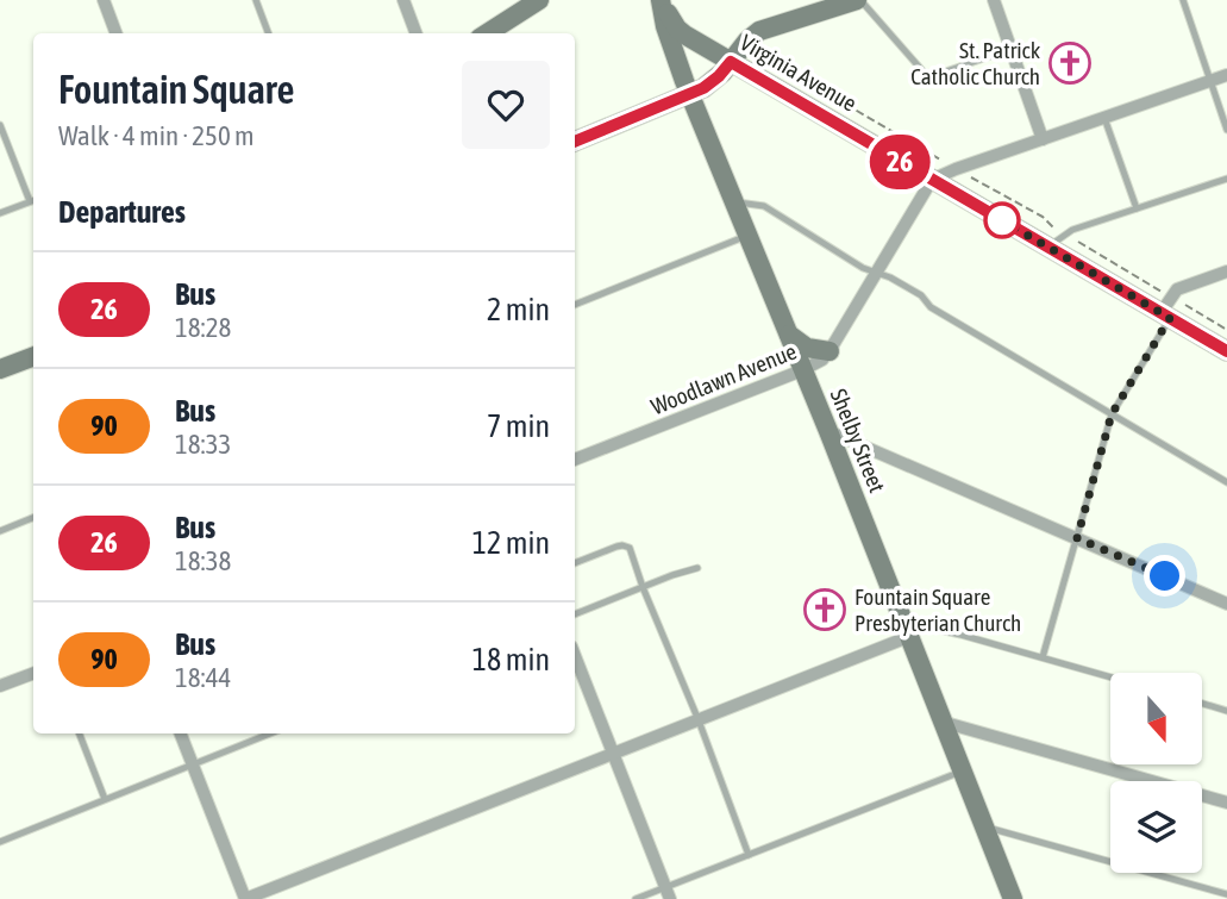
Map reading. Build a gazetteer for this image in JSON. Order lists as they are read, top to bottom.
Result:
{
  "streets": {
    "main road": ["Virginia Avenue", "Shelby Street"],
    "street": ["Woodlawn Avenue"]
  },
  "crossings": [
    ["Virginia Avenue", "Woodlawn Avenue"],
    ["Virginia Avenue", "Shelby Street"],
    ["Woodlawn Avenue", "Shelby Street"]
  ],
  "places": {
    "church": ["St. Patrick Catholic Church", "Fountain Square Presbyterian Church"]
  },
  "lines": ["bus line 26"],
  "north": "bottom",
  "page": {
    "on_map": "26",
    "heading": [
      ["Fountain Square", "Walk · 4 min · 250 m"],
      "Departures"
    ],
    "list": [
      {
        "mark": "26",
        "name": "Bus",
        "note": "18:28",
        "value": "2 min"
      },
      {
        "mark": "90",
        "name": "Bus",
        "note": "18:33",
        "value": "7 min"
      },
      {
        "mark": "26",
        "name": "Bus",
        "note": "18:38",
        "value": "12 min"
      },
      {
        "mark": "90",
        "name": "Bus",
        "note": "18:44",
        "value": "18 min"
      }
    ]
  }
}
